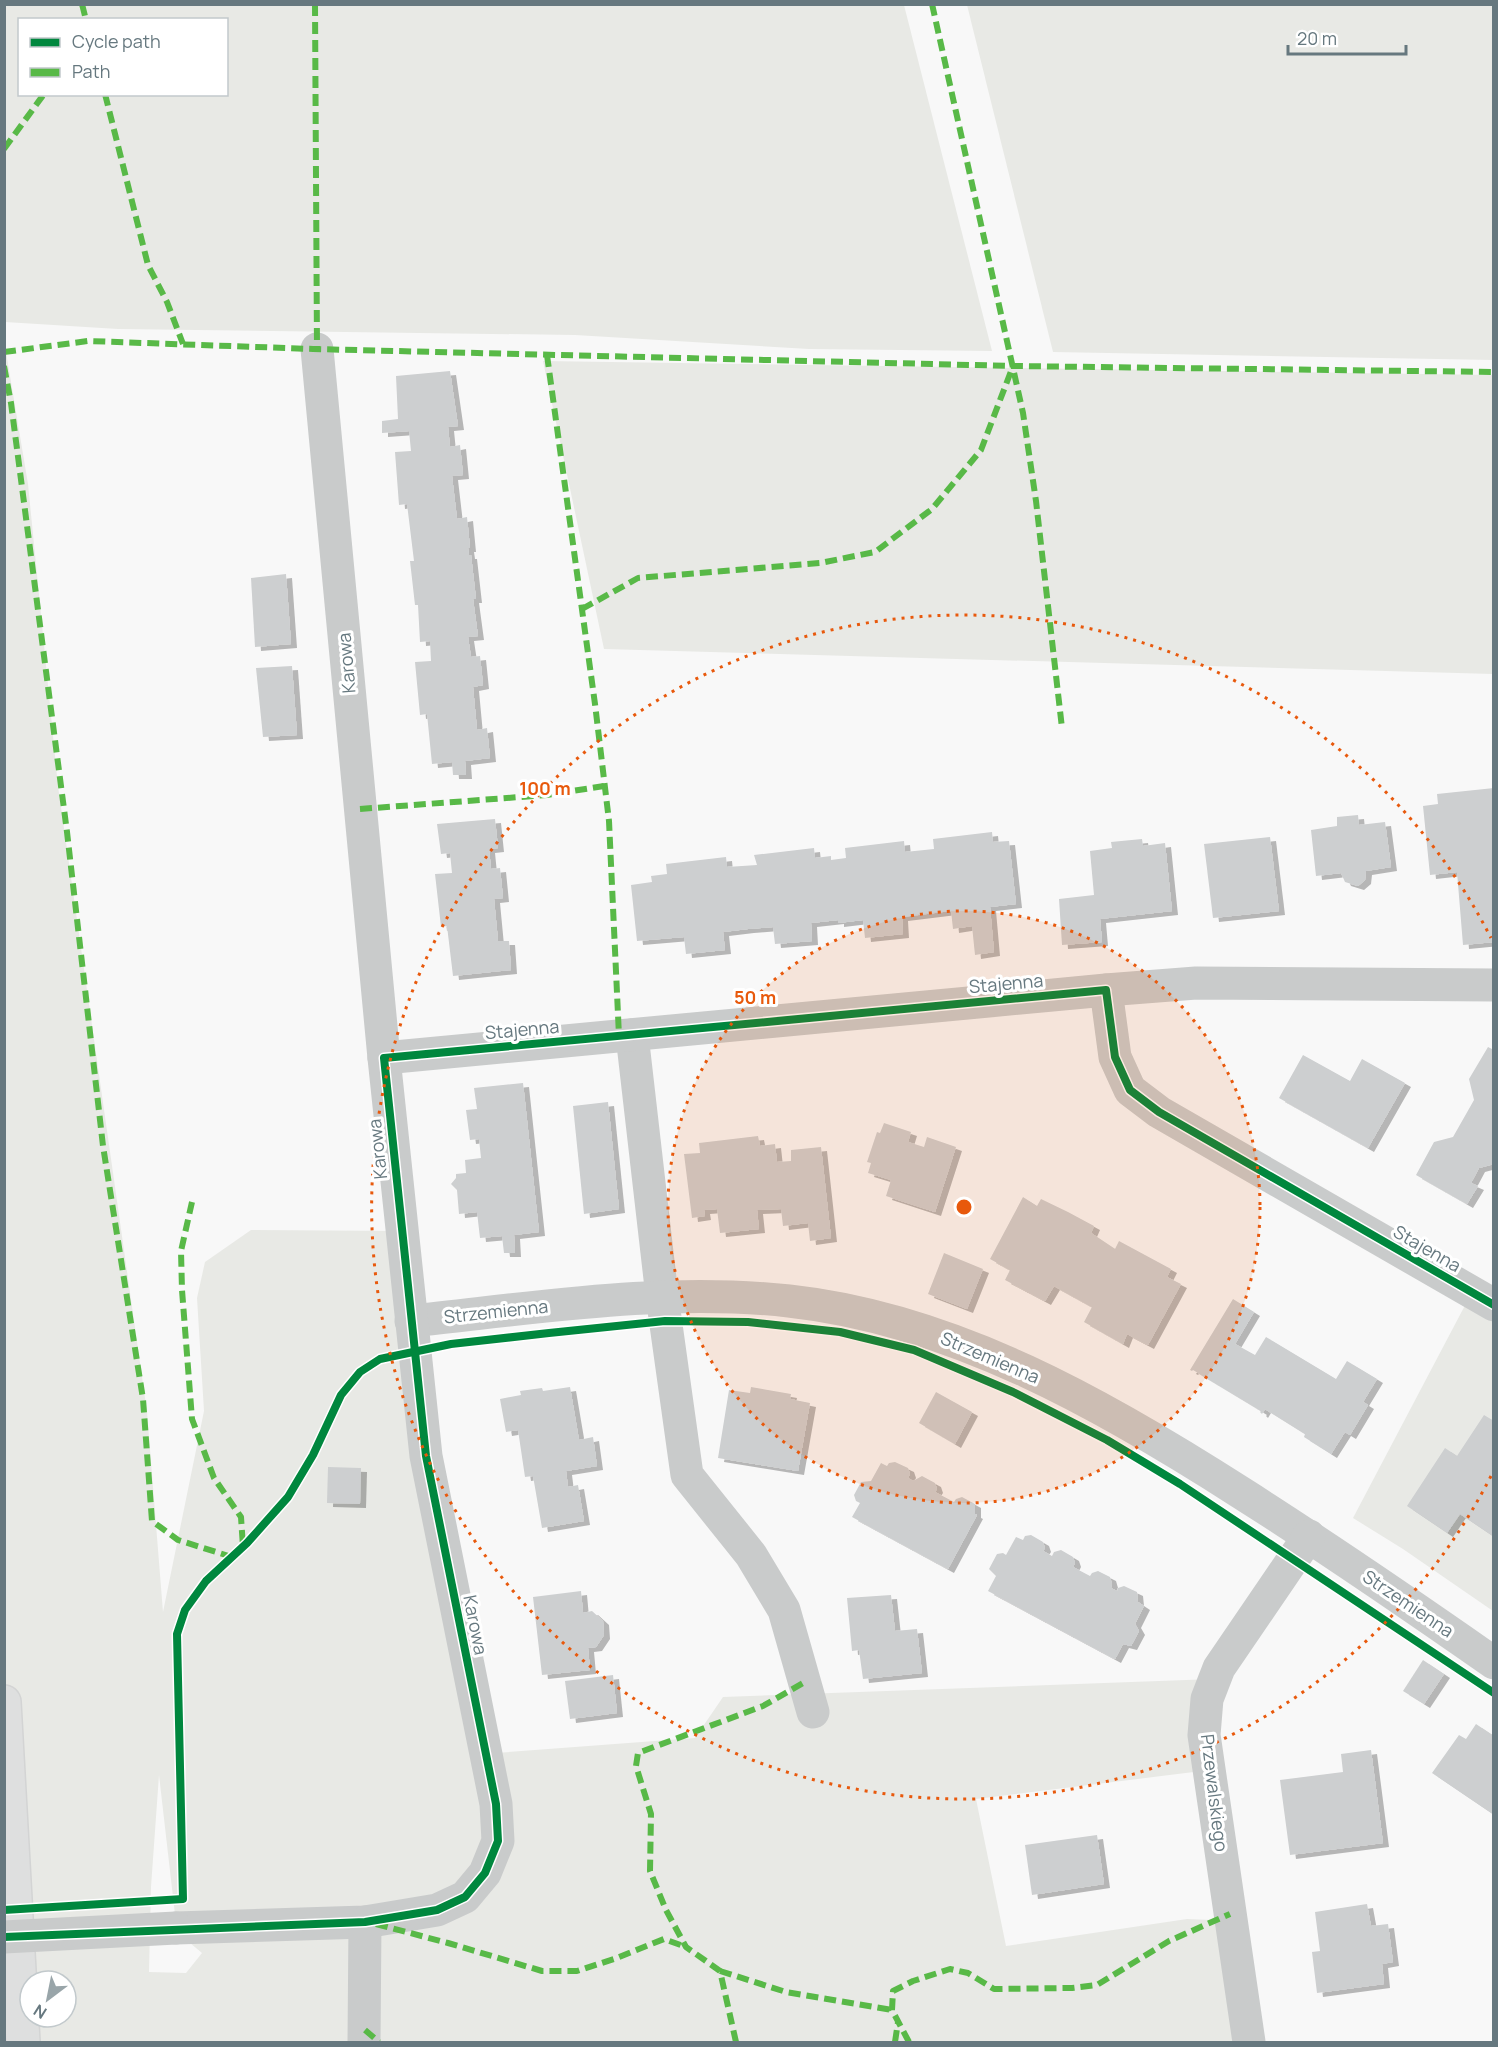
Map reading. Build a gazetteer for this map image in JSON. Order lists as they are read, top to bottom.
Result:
{
  "streets": {
    "street": [
      "Karowa",
      "Stajenna",
      "Strzemienna",
      "Przewalskiego"
    ]
  },
  "crossings": [
    ["Karowa", "Stajenna"],
    ["Karowa", "Strzemienna"],
    ["Strzemienna", "Przewalskiego"]
  ],
  "legend": ["Cycle path", "Path"],
  "scale_bar": "20 m",
  "north": "bottom left",
  "rings": ["100 m", "50 m"]
}
